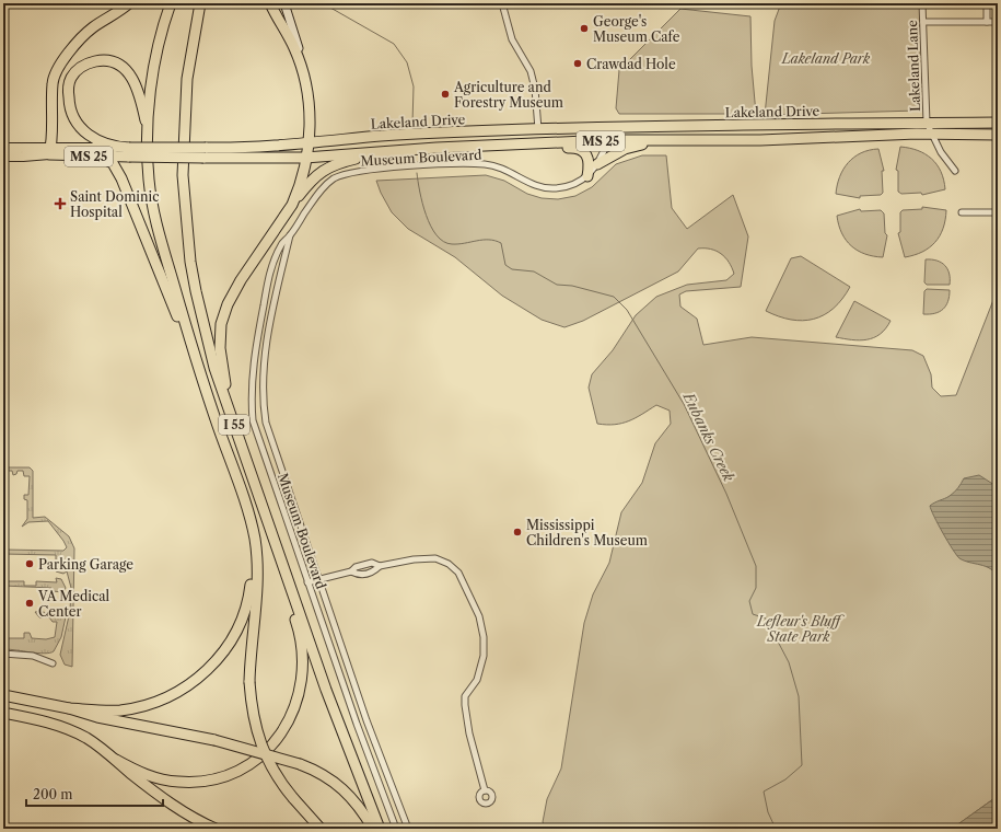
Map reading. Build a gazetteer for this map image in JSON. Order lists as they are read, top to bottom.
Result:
{
  "streets": {
    "highway": ["Lakeland Drive", "MS 25", "I 55"],
    "street": ["Lakeland Lane", "Museum Boulevard"]
  },
  "crossings": [
    ["Lakeland Lane", "Lakeland Drive"],
    ["Lakeland Drive", "Museum Boulevard"]
  ],
  "water": ["Eubanks Creek"],
  "parks": ["Lakeland Park", "Lefleur's Bluff State Park"],
  "places": {
    "other": [
      "George's Museum Cafe",
      "Crawdad Hole",
      "Agriculture and Forestry Museum",
      "Mississippi Children's Museum",
      "Parking Garage",
      "VA Medical Center"
    ],
    "health": ["Saint Dominic Hospital"]
  },
  "scale_bar": "200 m"
}
